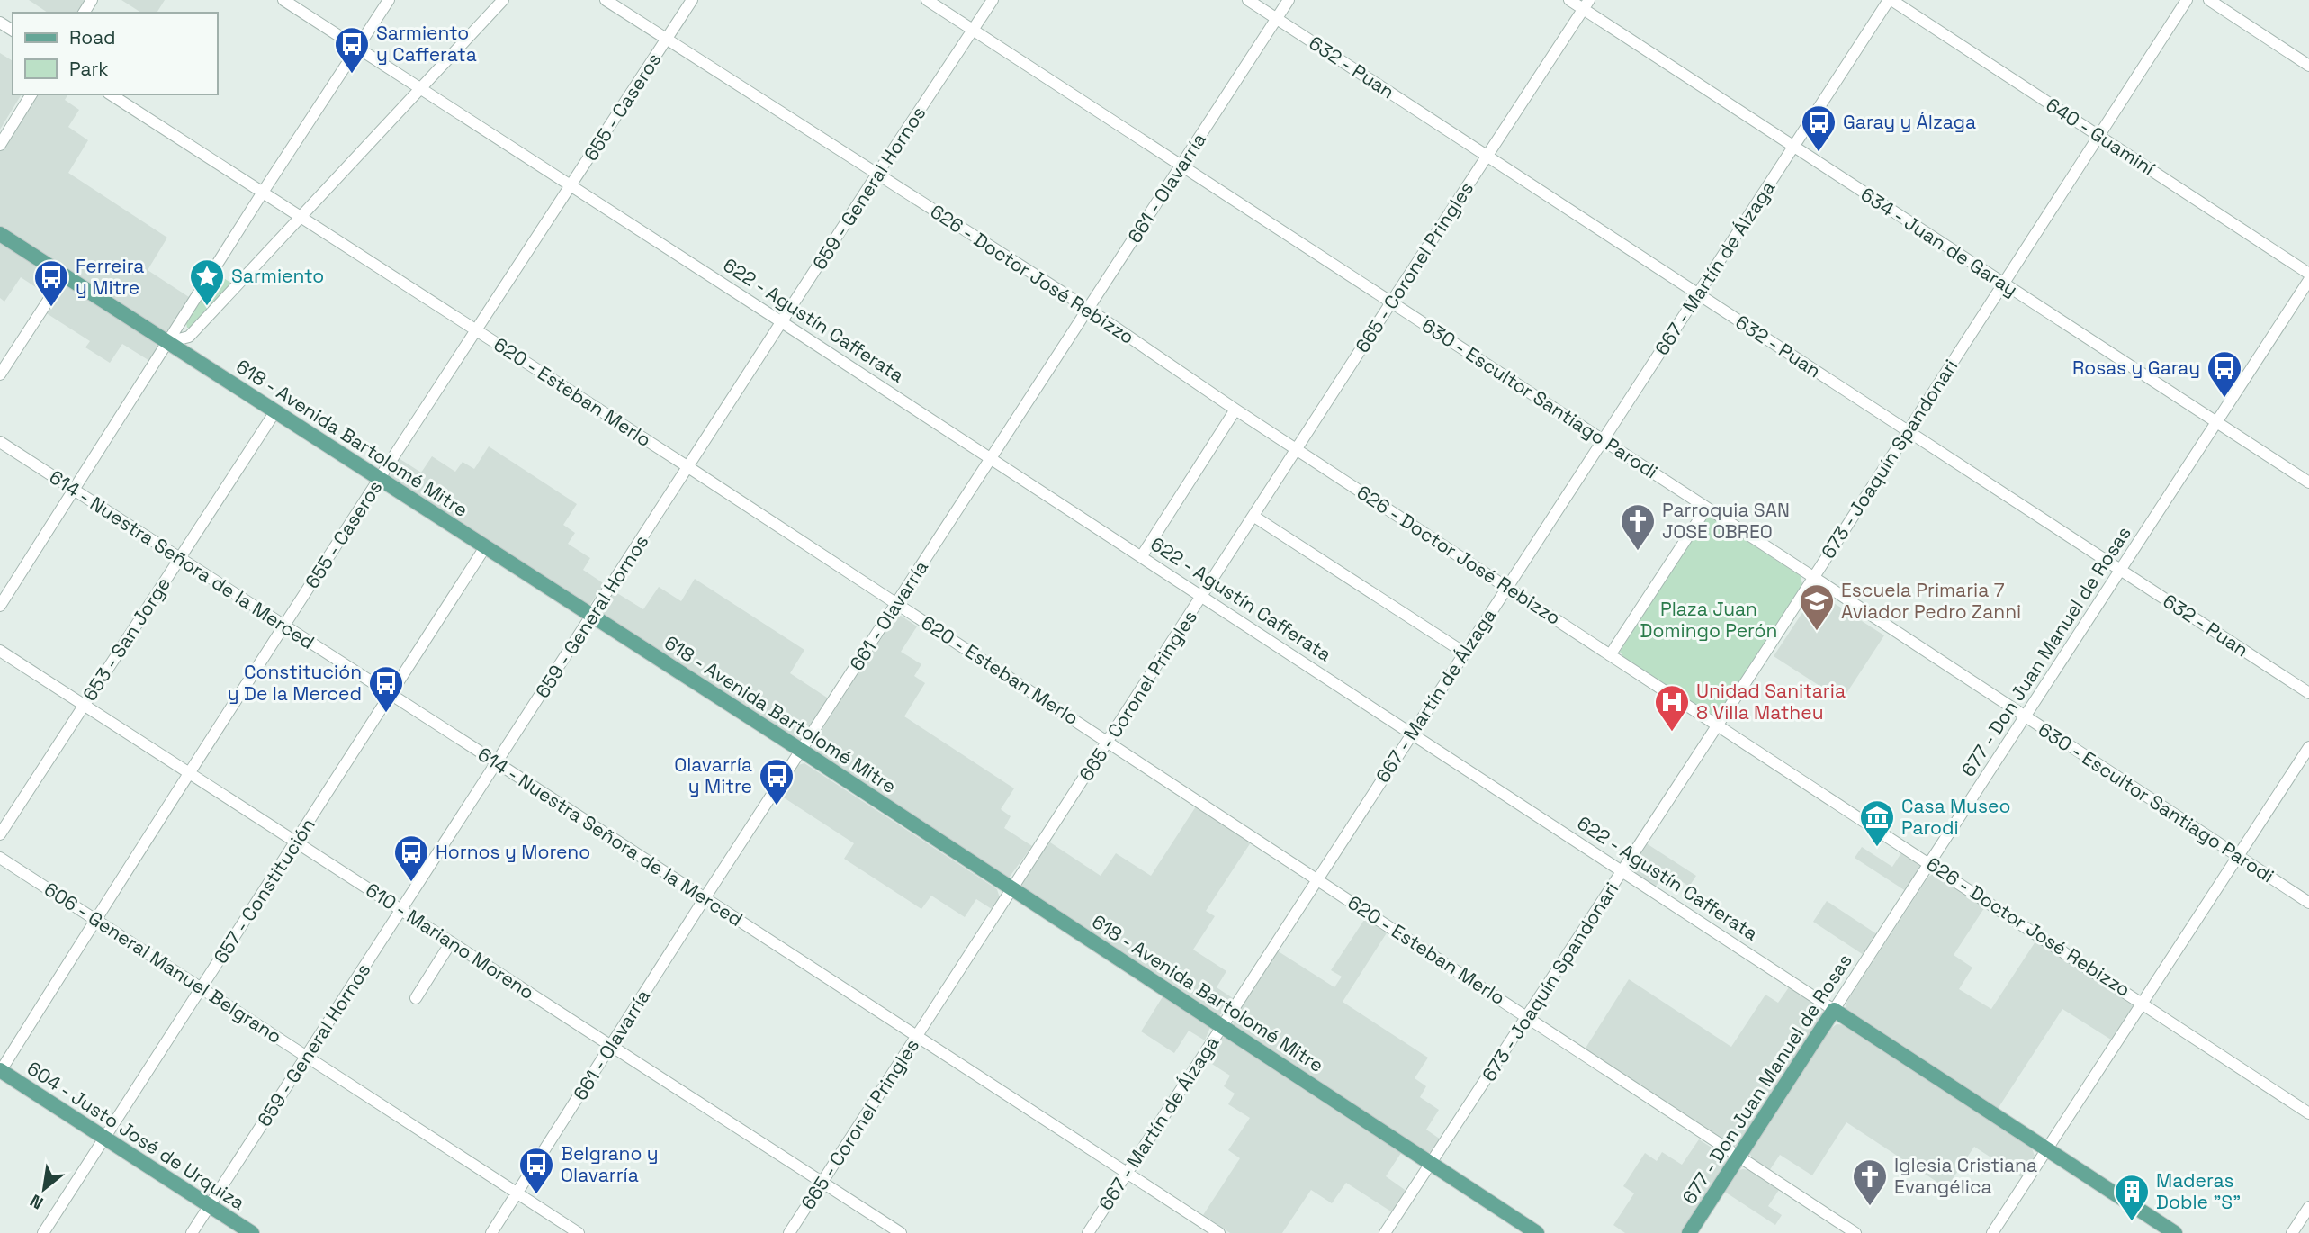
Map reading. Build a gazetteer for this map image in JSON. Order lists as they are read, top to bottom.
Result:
{
  "streets": {
    "main road": [
      "622 - Agustín Cafferata",
      "618 - Avenida Bartolomé Mitre",
      "677 - Don Juan Manuel de Rosas",
      "604 - Justo José de Urquiza"
    ],
    "street": [
      "632 - Puan",
      "655 - Caseros",
      "640 - Guaminí",
      "659 - General Hornos",
      "661 - Olavarría",
      "634 - Juan de Garay",
      "665 - Coronel Pringles",
      "667 - Martín de Álzaga",
      "626 - Doctor José Rebizzo",
      "620 - Esteban Merlo",
      "630 - Escultor Santiago Parodi",
      "673 - Joaquín Spandonari",
      "614 - Nuestra Señora de la Merced",
      "653 - San Jorge",
      "657 - Constitución",
      "610 - Mariano Moreno",
      "606 - General Manuel Belgrano"
    ]
  },
  "crossings": [
    ["632 - Puan", "661 - Olavarría"],
    ["632 - Puan", "665 - Coronel Pringles"],
    ["632 - Puan", "667 - Martín de Álzaga"],
    ["632 - Puan", "673 - Joaquín Spandonari"],
    ["632 - Puan", "677 - Don Juan Manuel de Rosas"],
    ["655 - Caseros", "626 - Doctor José Rebizzo"],
    ["655 - Caseros", "622 - Agustín Cafferata"],
    ["655 - Caseros", "620 - Esteban Merlo"],
    ["655 - Caseros", "618 - Avenida Bartolomé Mitre"],
    ["655 - Caseros", "614 - Nuestra Señora de la Merced"],
    ["655 - Caseros", "610 - Mariano Moreno"],
    ["655 - Caseros", "606 - General Manuel Belgrano"],
    ["655 - Caseros", "604 - Justo José de Urquiza"],
    ["640 - Guaminí", "667 - Martín de Álzaga"],
    ["640 - Guaminí", "673 - Joaquín Spandonari"],
    ["659 - General Hornos", "626 - Doctor José Rebizzo"],
    ["659 - General Hornos", "622 - Agustín Cafferata"],
    ["659 - General Hornos", "620 - Esteban Merlo"],
    ["659 - General Hornos", "630 - Escultor Santiago Parodi"],
    ["659 - General Hornos", "618 - Avenida Bartolomé Mitre"],
    ["659 - General Hornos", "614 - Nuestra Señora de la Merced"],
    ["659 - General Hornos", "610 - Mariano Moreno"],
    ["659 - General Hornos", "606 - General Manuel Belgrano"],
    ["659 - General Hornos", "604 - Justo José de Urquiza"],
    ["661 - Olavarría", "626 - Doctor José Rebizzo"],
    ["661 - Olavarría", "622 - Agustín Cafferata"],
    ["661 - Olavarría", "620 - Esteban Merlo"],
    ["661 - Olavarría", "630 - Escultor Santiago Parodi"],
    ["661 - Olavarría", "618 - Avenida Bartolomé Mitre"],
    ["661 - Olavarría", "614 - Nuestra Señora de la Merced"],
    ["661 - Olavarría", "610 - Mariano Moreno"],
    ["661 - Olavarría", "606 - General Manuel Belgrano"],
    ["634 - Juan de Garay", "665 - Coronel Pringles"],
    ["634 - Juan de Garay", "667 - Martín de Álzaga"],
    ["634 - Juan de Garay", "673 - Joaquín Spandonari"],
    ["634 - Juan de Garay", "677 - Don Juan Manuel de Rosas"],
    ["665 - Coronel Pringles", "626 - Doctor José Rebizzo"],
    ["665 - Coronel Pringles", "622 - Agustín Cafferata"],
    ["665 - Coronel Pringles", "620 - Esteban Merlo"],
    ["665 - Coronel Pringles", "630 - Escultor Santiago Parodi"],
    ["665 - Coronel Pringles", "618 - Avenida Bartolomé Mitre"],
    ["665 - Coronel Pringles", "614 - Nuestra Señora de la Merced"],
    ["665 - Coronel Pringles", "610 - Mariano Moreno"],
    ["667 - Martín de Álzaga", "626 - Doctor José Rebizzo"],
    ["667 - Martín de Álzaga", "622 - Agustín Cafferata"],
    ["667 - Martín de Álzaga", "620 - Esteban Merlo"],
    ["667 - Martín de Álzaga", "630 - Escultor Santiago Parodi"],
    ["667 - Martín de Álzaga", "618 - Avenida Bartolomé Mitre"],
    ["667 - Martín de Álzaga", "614 - Nuestra Señora de la Merced"],
    ["626 - Doctor José Rebizzo", "673 - Joaquín Spandonari"],
    ["626 - Doctor José Rebizzo", "677 - Don Juan Manuel de Rosas"],
    ["622 - Agustín Cafferata", "673 - Joaquín Spandonari"],
    ["622 - Agustín Cafferata", "677 - Don Juan Manuel de Rosas"],
    ["620 - Esteban Merlo", "673 - Joaquín Spandonari"],
    ["620 - Esteban Merlo", "677 - Don Juan Manuel de Rosas"],
    ["630 - Escultor Santiago Parodi", "673 - Joaquín Spandonari"],
    ["630 - Escultor Santiago Parodi", "677 - Don Juan Manuel de Rosas"],
    ["618 - Avenida Bartolomé Mitre", "673 - Joaquín Spandonari"],
    ["618 - Avenida Bartolomé Mitre", "653 - San Jorge"],
    ["618 - Avenida Bartolomé Mitre", "657 - Constitución"],
    ["614 - Nuestra Señora de la Merced", "653 - San Jorge"],
    ["614 - Nuestra Señora de la Merced", "657 - Constitución"],
    ["653 - San Jorge", "610 - Mariano Moreno"],
    ["657 - Constitución", "610 - Mariano Moreno"],
    ["657 - Constitución", "606 - General Manuel Belgrano"],
    ["657 - Constitución", "604 - Justo José de Urquiza"]
  ],
  "parks": ["Plaza Juan Domingo Perón"],
  "places": {
    "bus stop": [
      "Sarmiento y Cafferata",
      "Garay y Álzaga",
      "Ferreira y Mitre",
      "Rosas y Garay",
      "Constitución y De la Merced",
      "Olavarría y Mitre",
      "Hornos y Moreno",
      "Belgrano y Olavarría"
    ],
    "place": ["Sarmiento"],
    "church": ["Parroquia SAN JOSE OBREO", "Iglesia Cristiana Evangélica"],
    "school or university": ["Escuela Primaria 7 Aviador Pedro Zanni"],
    "hospital": ["Unidad Sanitaria 8 Villa Matheu"],
    "museum": ["Casa Museo Parodi"],
    "building": ["Maderas Doble \"S\""]
  },
  "legend": ["Road", "Park"],
  "north": "bottom left"
}
